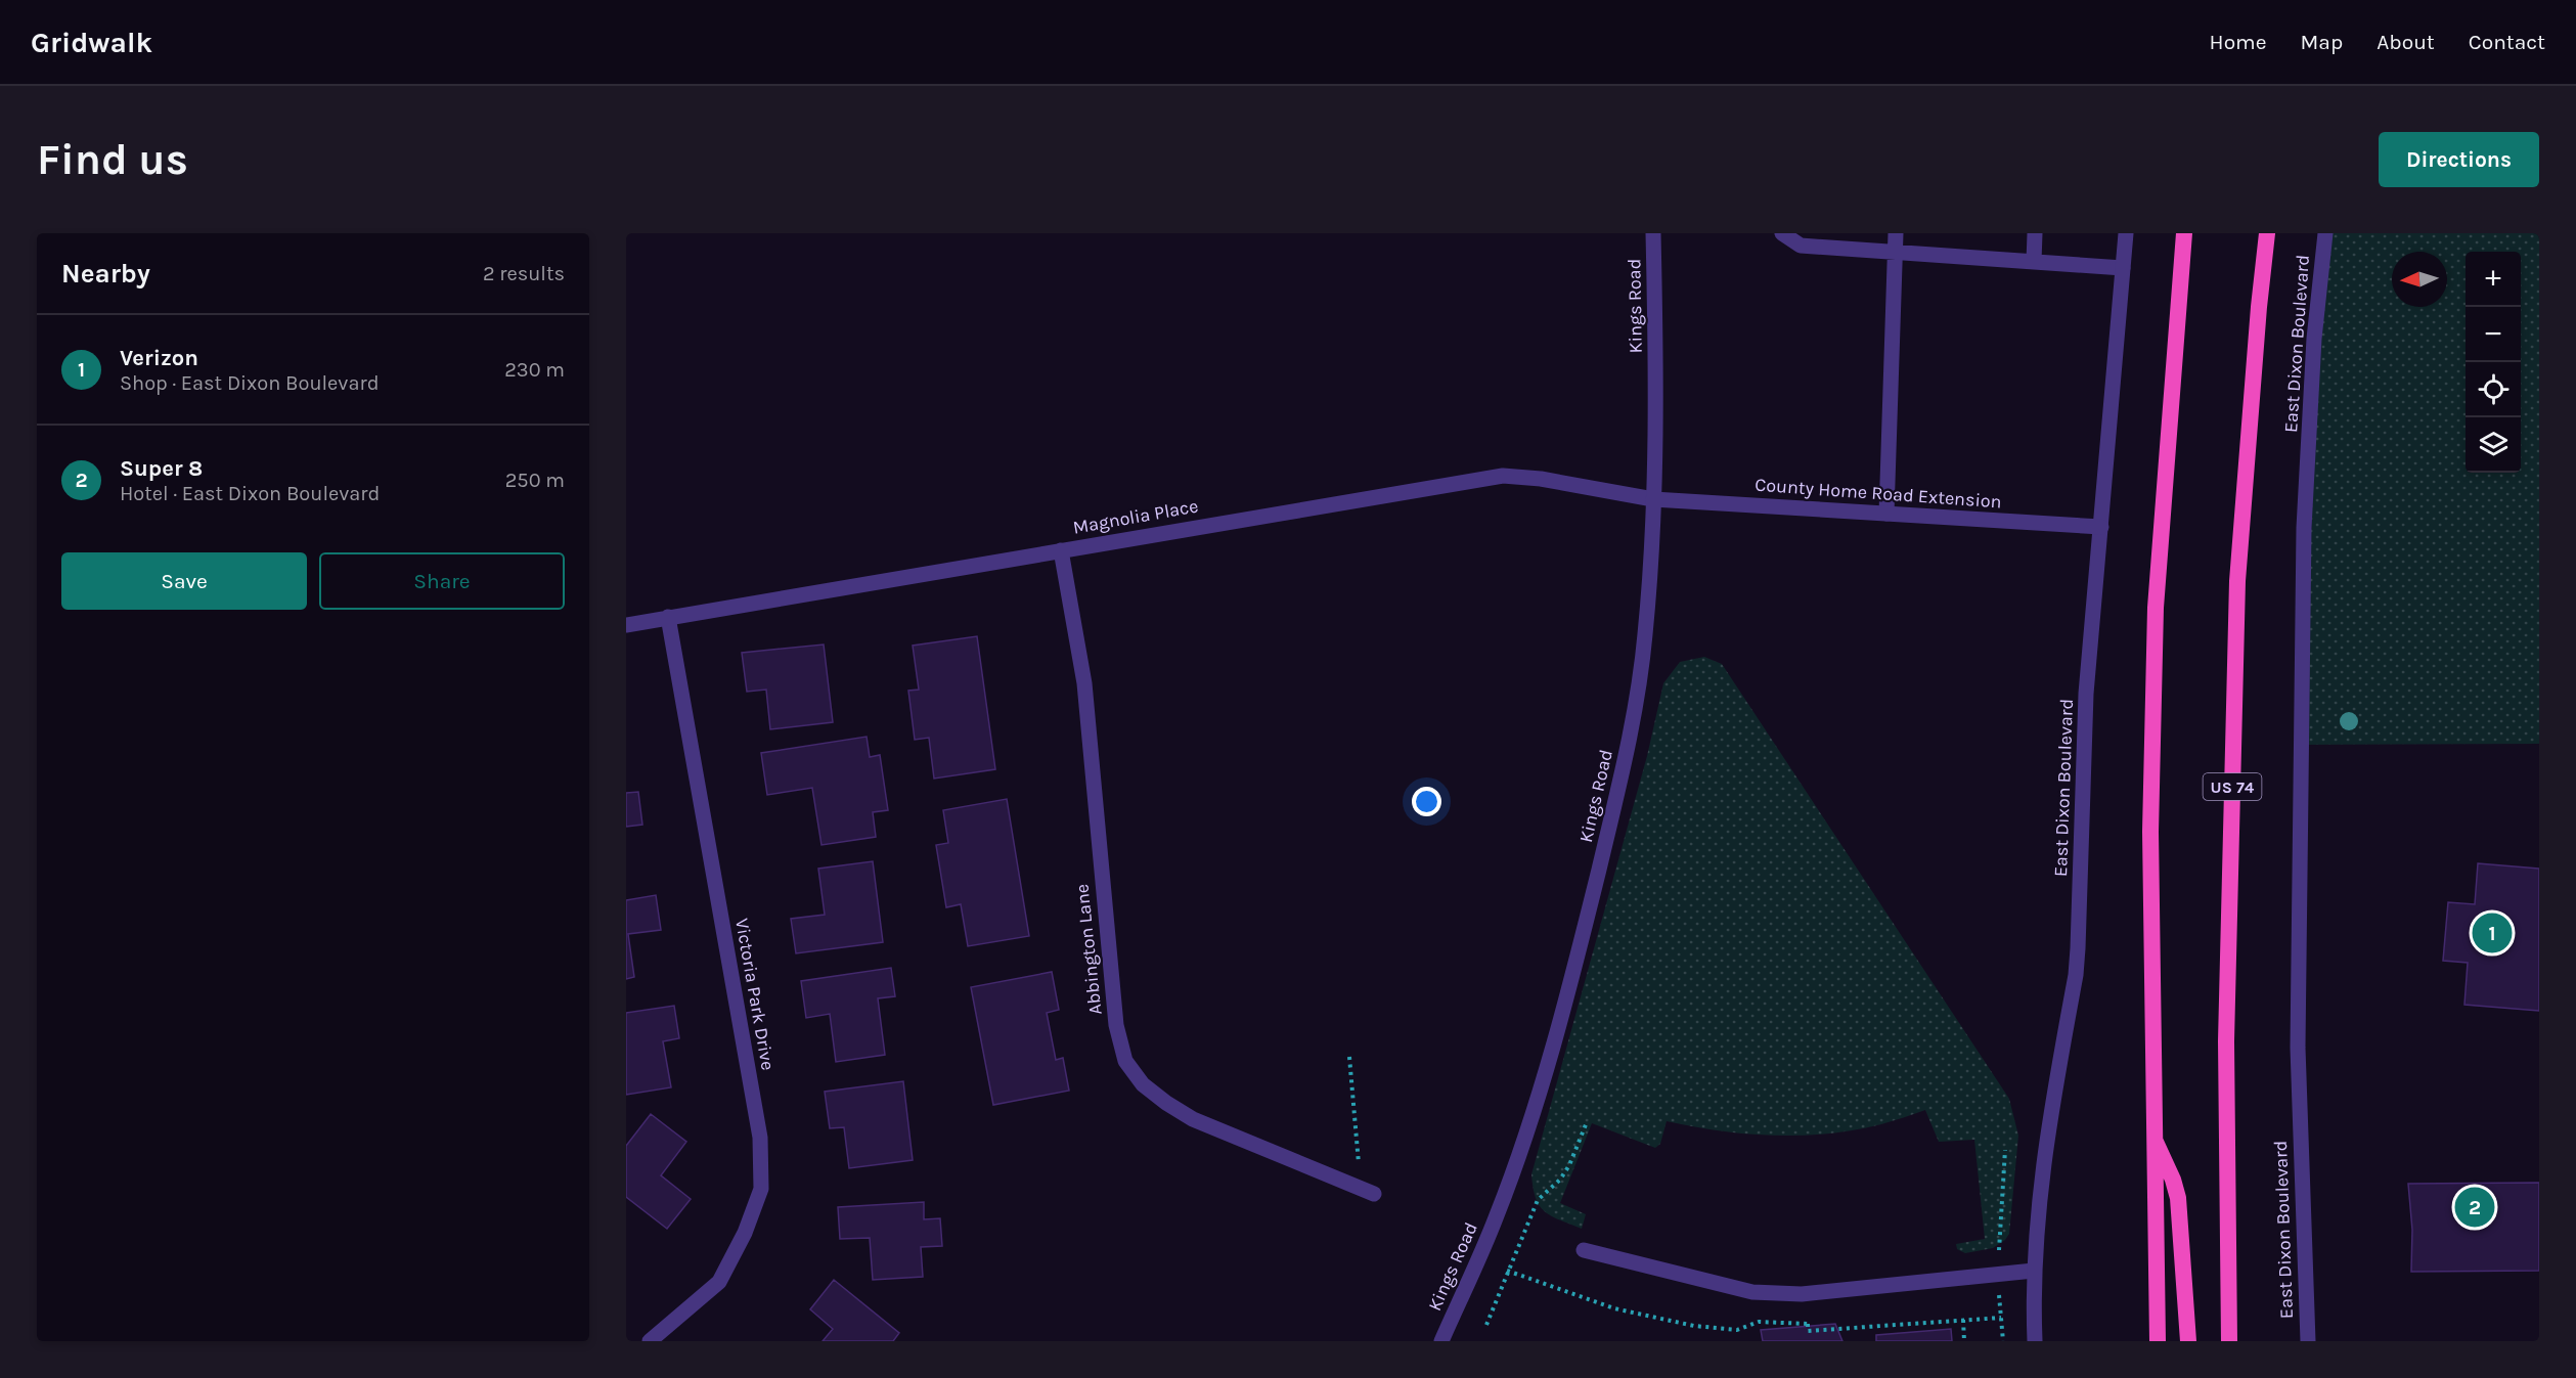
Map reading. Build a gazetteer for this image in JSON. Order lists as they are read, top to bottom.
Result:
{
  "streets": {
    "highway": ["East Dixon Boulevard", "US 74"],
    "street": [
      "Kings Road",
      "County Home Road Extension",
      "Magnolia Place",
      "Abbington Lane",
      "Victoria Park Drive"
    ]
  },
  "crossings": [
    ["Kings Road", "County Home Road Extension"],
    ["Kings Road", "Magnolia Place"],
    ["East Dixon Boulevard", "County Home Road Extension"],
    ["County Home Road Extension", "Magnolia Place"],
    ["Magnolia Place", "Abbington Lane"],
    ["Magnolia Place", "Victoria Park Drive"]
  ],
  "north": "left",
  "page": {
    "header": "Gridwalk",
    "nav": [
      "Home",
      "Map",
      "About",
      "Contact"
    ],
    "buttons": [
      "Directions",
      ["Save", "Share"]
    ],
    "title": "Find us",
    "heading": ["Nearby", "2 results"],
    "map_buttons": ["+", "−"],
    "list": [
      {
        "mark": "1",
        "name": "Verizon",
        "note": "Shop · East Dixon Boulevard",
        "value": "230 m"
      },
      {
        "mark": "2",
        "name": "Super 8",
        "note": "Hotel · East Dixon Boulevard",
        "value": "250 m"
      }
    ],
    "pins": ["1", "2"]
  }
}
